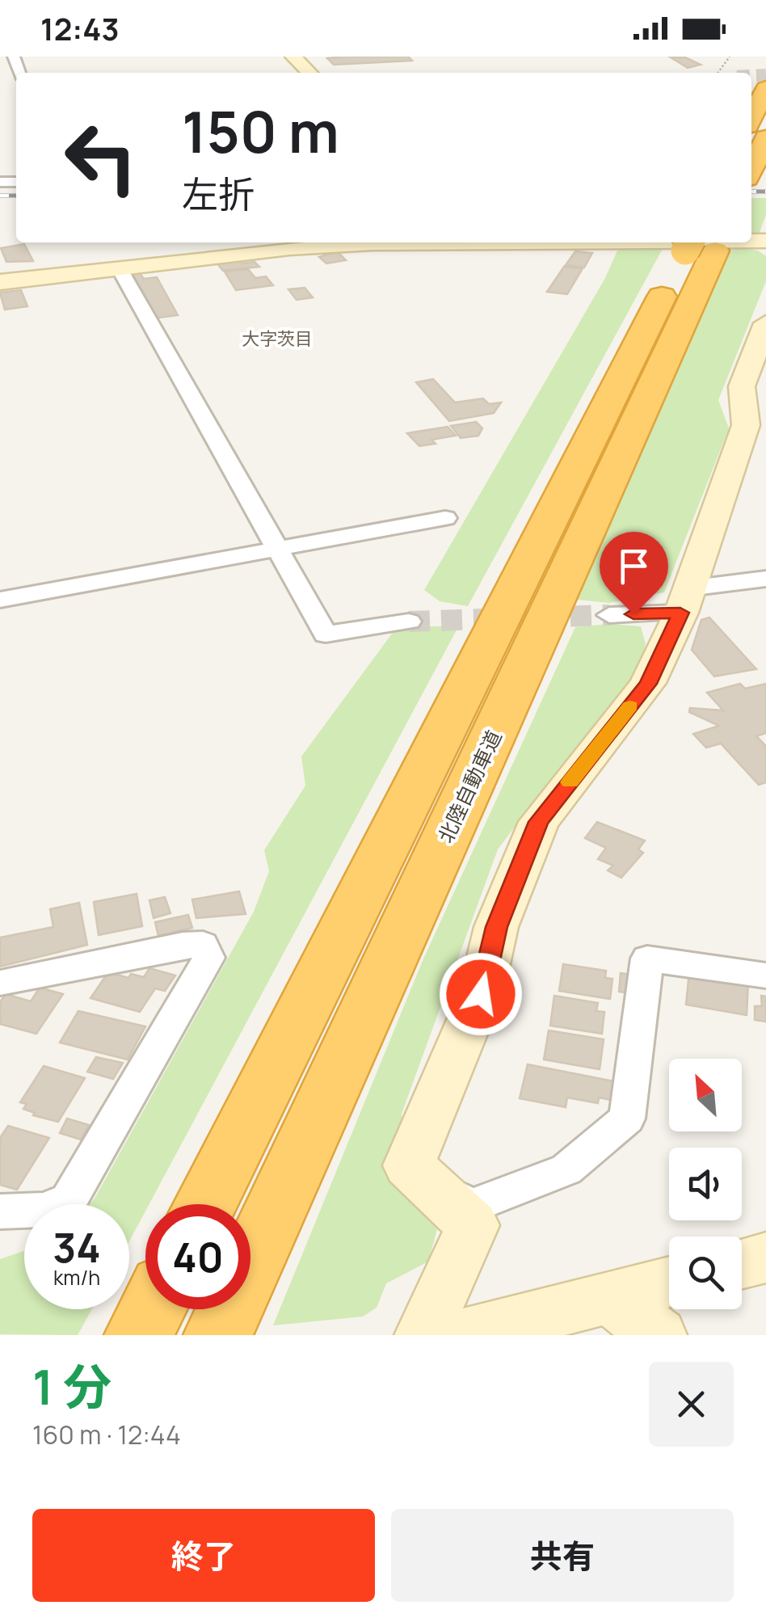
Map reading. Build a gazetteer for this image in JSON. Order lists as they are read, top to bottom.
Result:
{
  "streets": {
    "highway": ["北陸自動車道"]
  },
  "districts": ["大字茨目"],
  "north": "top left",
  "page": {
    "status": "12:43",
    "turn": ["150 m", "左折"],
    "speed": "34 km/h",
    "limit": "40",
    "heading": ["1 分", "160 m · 12:44"],
    "buttons": ["終了", "共有"]
  }
}
